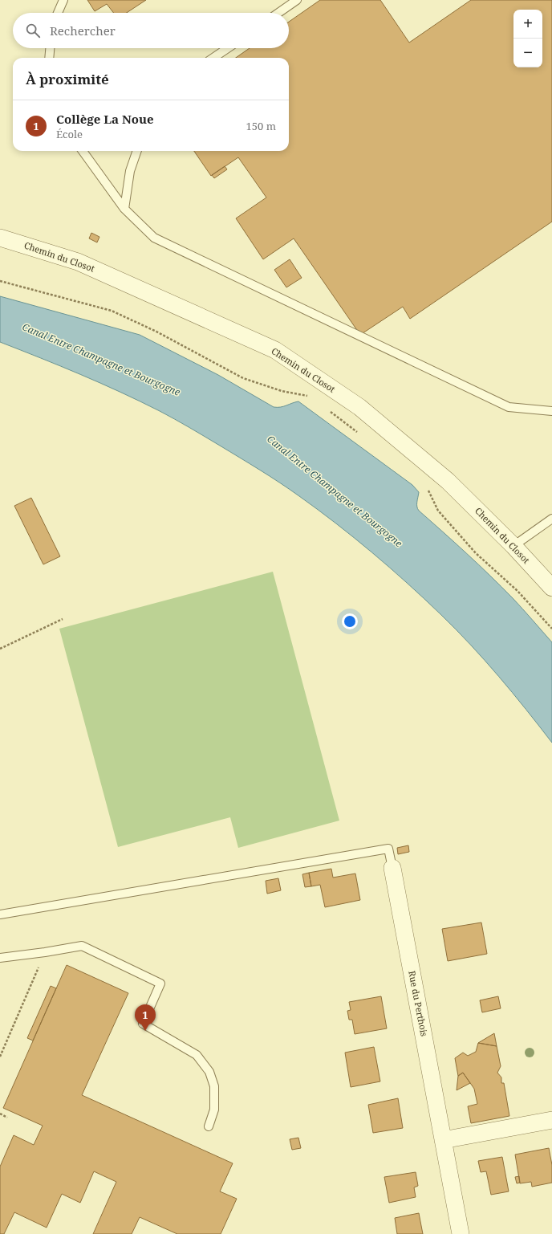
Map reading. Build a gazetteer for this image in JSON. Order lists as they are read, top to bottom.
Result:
{
  "streets": {
    "street": ["Chemin du Closot", "Rue du Perthois"]
  },
  "water": ["Canal Entre Champagne et Bourgogne"],
  "page": {
    "map_buttons": ["+", "−"],
    "search": "Rechercher",
    "heading": "À proximité",
    "list": [
      {
        "mark": "1",
        "name": "Collège La Noue",
        "note": "École",
        "value": "150 m"
      }
    ],
    "pins": "1"
  }
}
